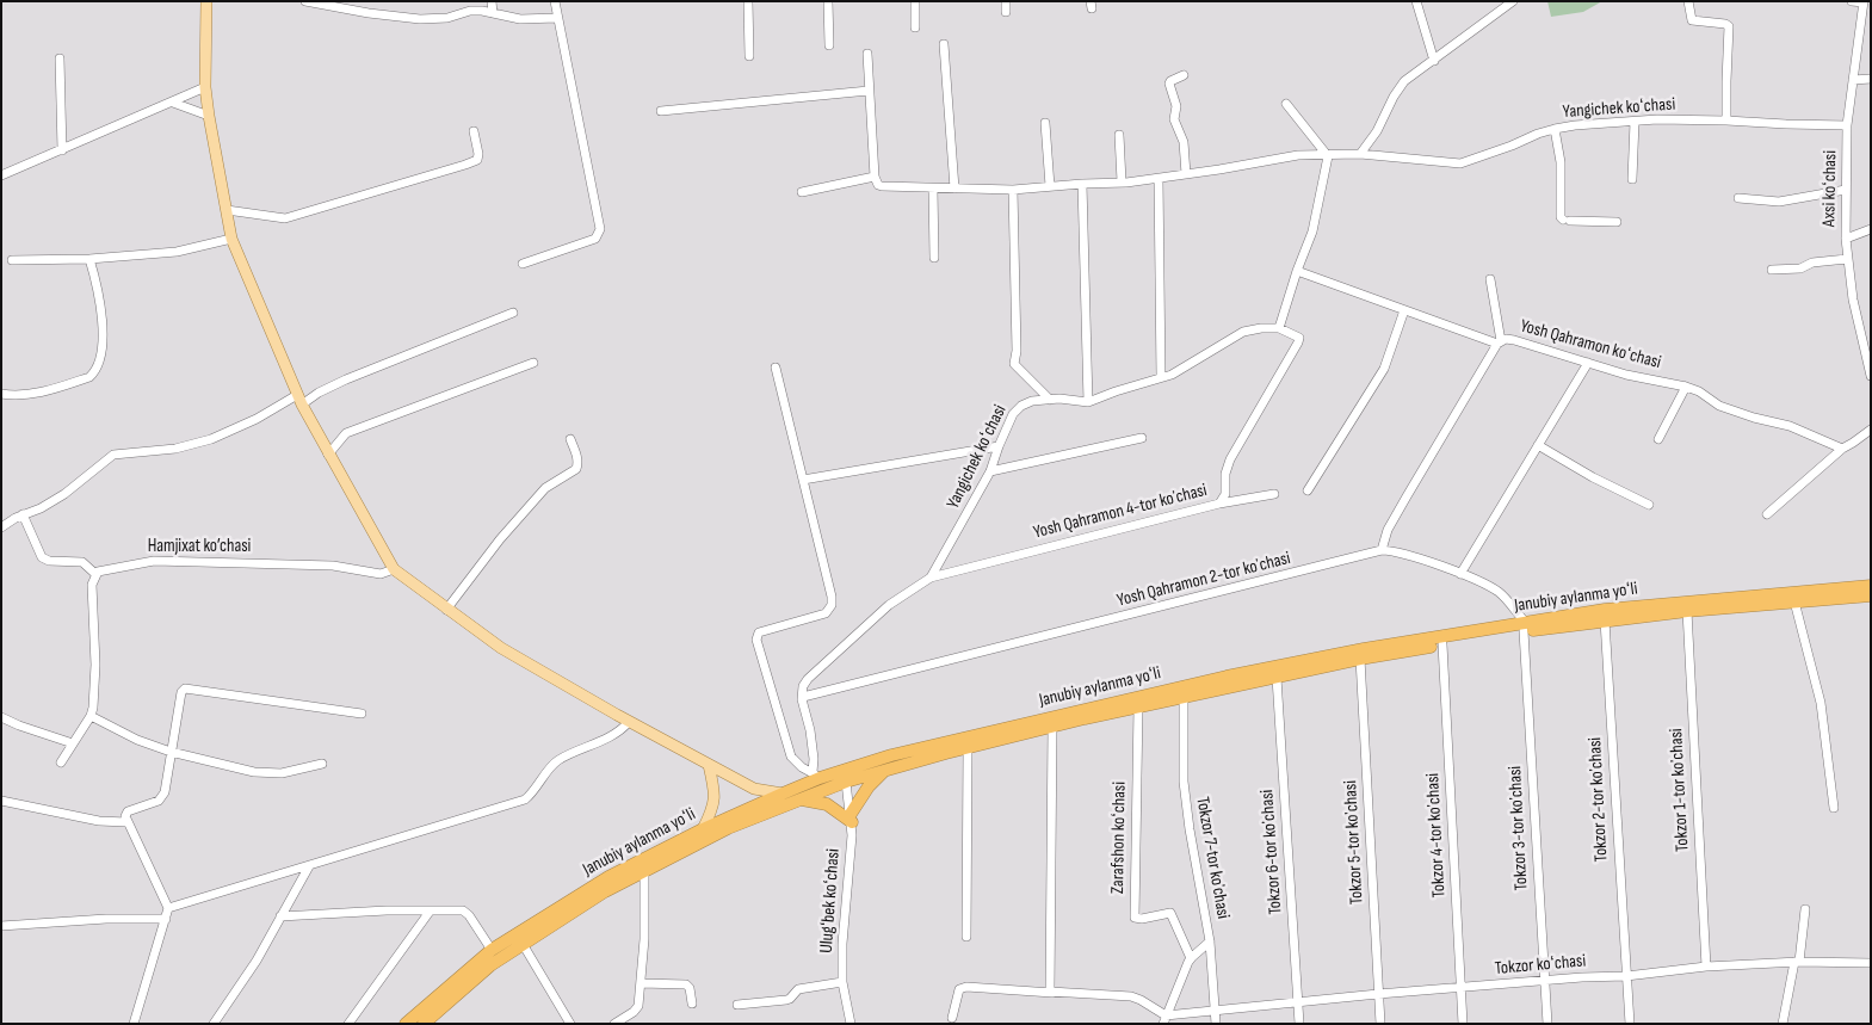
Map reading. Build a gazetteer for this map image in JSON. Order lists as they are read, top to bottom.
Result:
{
  "streets": {
    "highway": ["Janubiy aylanma yoʻli"],
    "street": [
      "Yangichek koʻchasi",
      "Axsi koʻchasi",
      "Yosh Qahramon koʻchasi",
      "Yosh Qahramon 4-tor koʼchasi",
      "Hamjixat ko’chasi",
      "Yosh Qahramon 2-tor koʼchasi",
      "Tokzor 1-tor koʼchasi",
      "Tokzor 2-tor koʼchasi",
      "Tokzor 3-tor koʼchasi",
      "Tokzor 4-tor koʼchasi",
      "Zarafshon koʻchasi",
      "Tokzor 5-tor koʼchasi",
      "Tokzor 6-tor koʼchasi",
      "Tokzor 7-tor koʼchasi",
      "Ulugʻbek koʻchasi",
      "Tokzor koʻchasi"
    ]
  },
  "crossings": [
    ["Yangichek koʻchasi", "Axsi koʻchasi"],
    ["Yangichek koʻchasi", "Yosh Qahramon 4-tor koʼchasi"],
    ["Janubiy aylanma yoʻli", "Tokzor 1-tor koʼchasi"],
    ["Janubiy aylanma yoʻli", "Tokzor 2-tor koʼchasi"],
    ["Janubiy aylanma yoʻli", "Tokzor 3-tor koʼchasi"],
    ["Janubiy aylanma yoʻli", "Tokzor 4-tor koʼchasi"],
    ["Janubiy aylanma yoʻli", "Zarafshon koʻchasi"],
    ["Janubiy aylanma yoʻli", "Tokzor 5-tor koʼchasi"],
    ["Janubiy aylanma yoʻli", "Tokzor 6-tor koʼchasi"],
    ["Janubiy aylanma yoʻli", "Tokzor 7-tor koʼchasi"],
    ["Janubiy aylanma yoʻli", "Ulugʻbek koʻchasi"],
    ["Tokzor 1-tor koʼchasi", "Tokzor koʻchasi"],
    ["Tokzor 2-tor koʼchasi", "Tokzor koʻchasi"],
    ["Tokzor 3-tor koʼchasi", "Tokzor koʻchasi"],
    ["Tokzor 4-tor koʼchasi", "Tokzor koʻchasi"],
    ["Tokzor 5-tor koʼchasi", "Tokzor koʻchasi"],
    ["Tokzor 6-tor koʼchasi", "Tokzor koʻchasi"],
    ["Tokzor 7-tor koʼchasi", "Tokzor koʻchasi"]
  ]
}
